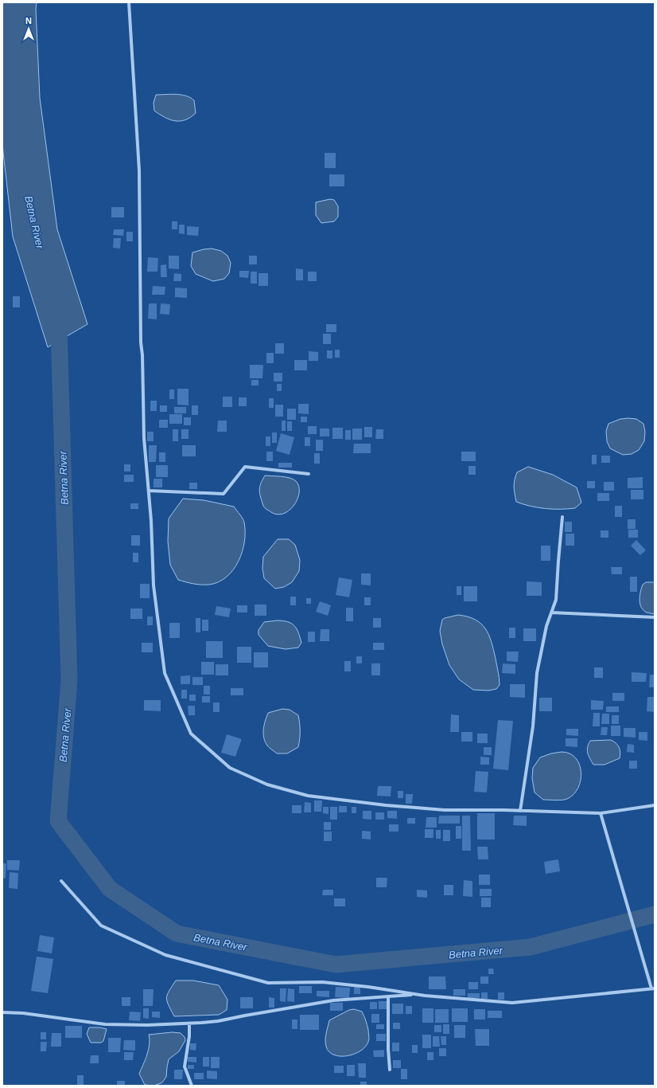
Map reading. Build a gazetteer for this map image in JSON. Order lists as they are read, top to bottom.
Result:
{
  "water": ["Betna River"],
  "north": "top"
}
